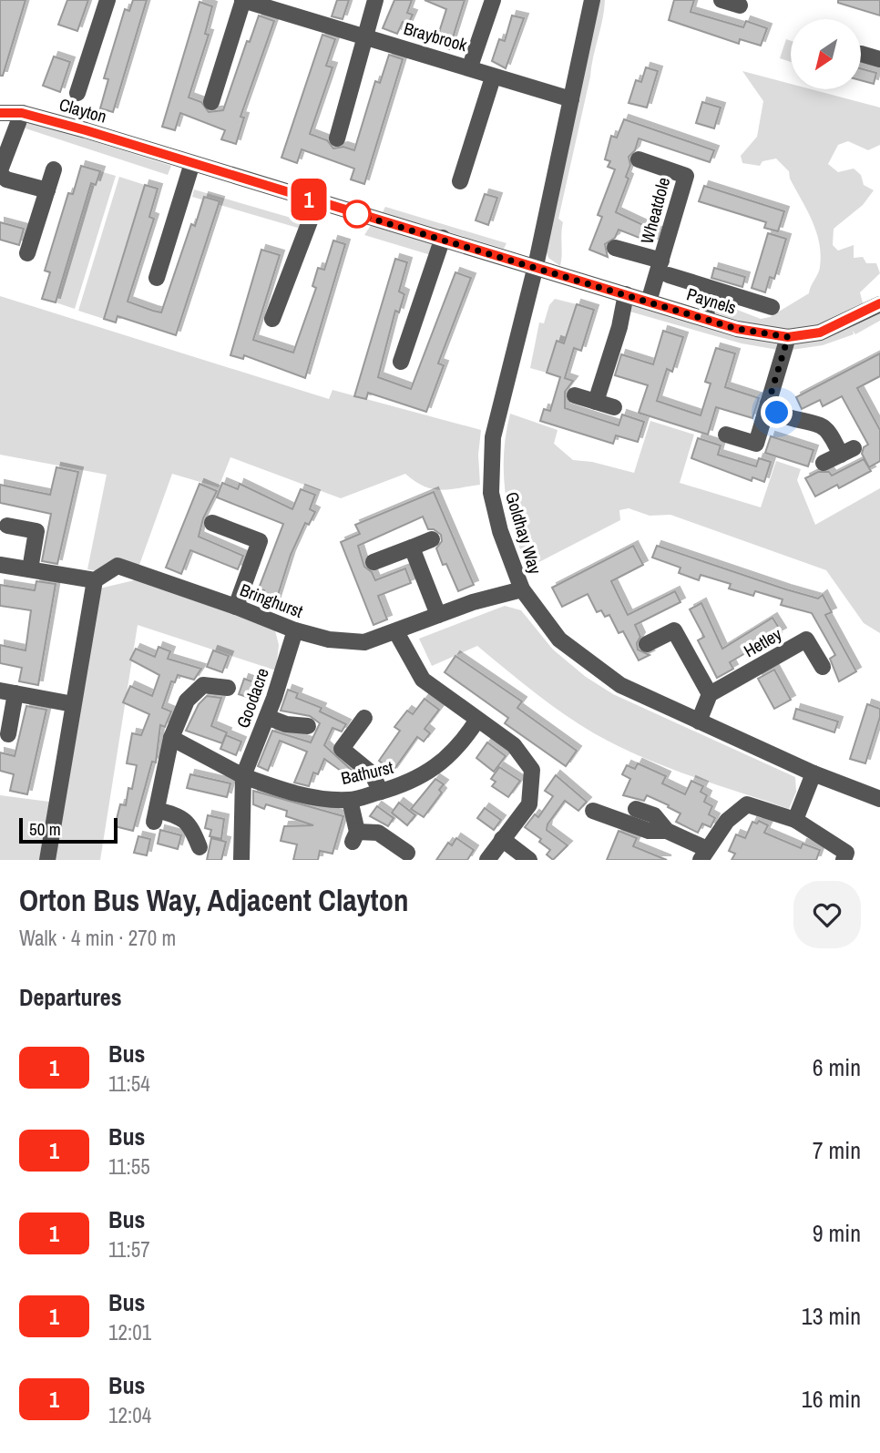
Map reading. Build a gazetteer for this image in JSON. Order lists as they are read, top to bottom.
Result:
{
  "streets": {
    "street": [
      "Braybrook",
      "Clayton",
      "Wheatdole",
      "Paynels",
      "Goldhay Way",
      "Bringhurst",
      "Hetley",
      "Goodacre",
      "Bathurst"
    ]
  },
  "crossings": [
    ["Braybrook", "Goldhay Way"],
    ["Clayton", "Paynels"],
    ["Clayton", "Goldhay Way"],
    ["Wheatdole", "Paynels"],
    ["Paynels", "Goldhay Way"],
    ["Goldhay Way", "Bringhurst"],
    ["Bringhurst", "Goodacre"],
    ["Goodacre", "Bathurst"]
  ],
  "lines": ["bus line 1"],
  "scale_bar": "50 m",
  "north": "bottom left",
  "page": {
    "on_map": "1",
    "scale": "50 m",
    "heading": [
      ["Orton Bus Way, Adjacent Clayton", "Walk · 4 min · 270 m"],
      "Departures"
    ],
    "list": [
      {
        "mark": "1",
        "name": "Bus",
        "note": "11:54",
        "value": "6 min"
      },
      {
        "mark": "1",
        "name": "Bus",
        "note": "11:55",
        "value": "7 min"
      },
      {
        "mark": "1",
        "name": "Bus",
        "note": "11:57",
        "value": "9 min"
      },
      {
        "mark": "1",
        "name": "Bus",
        "note": "12:01",
        "value": "13 min"
      },
      {
        "mark": "1",
        "name": "Bus",
        "note": "12:04",
        "value": "16 min"
      }
    ]
  }
}
